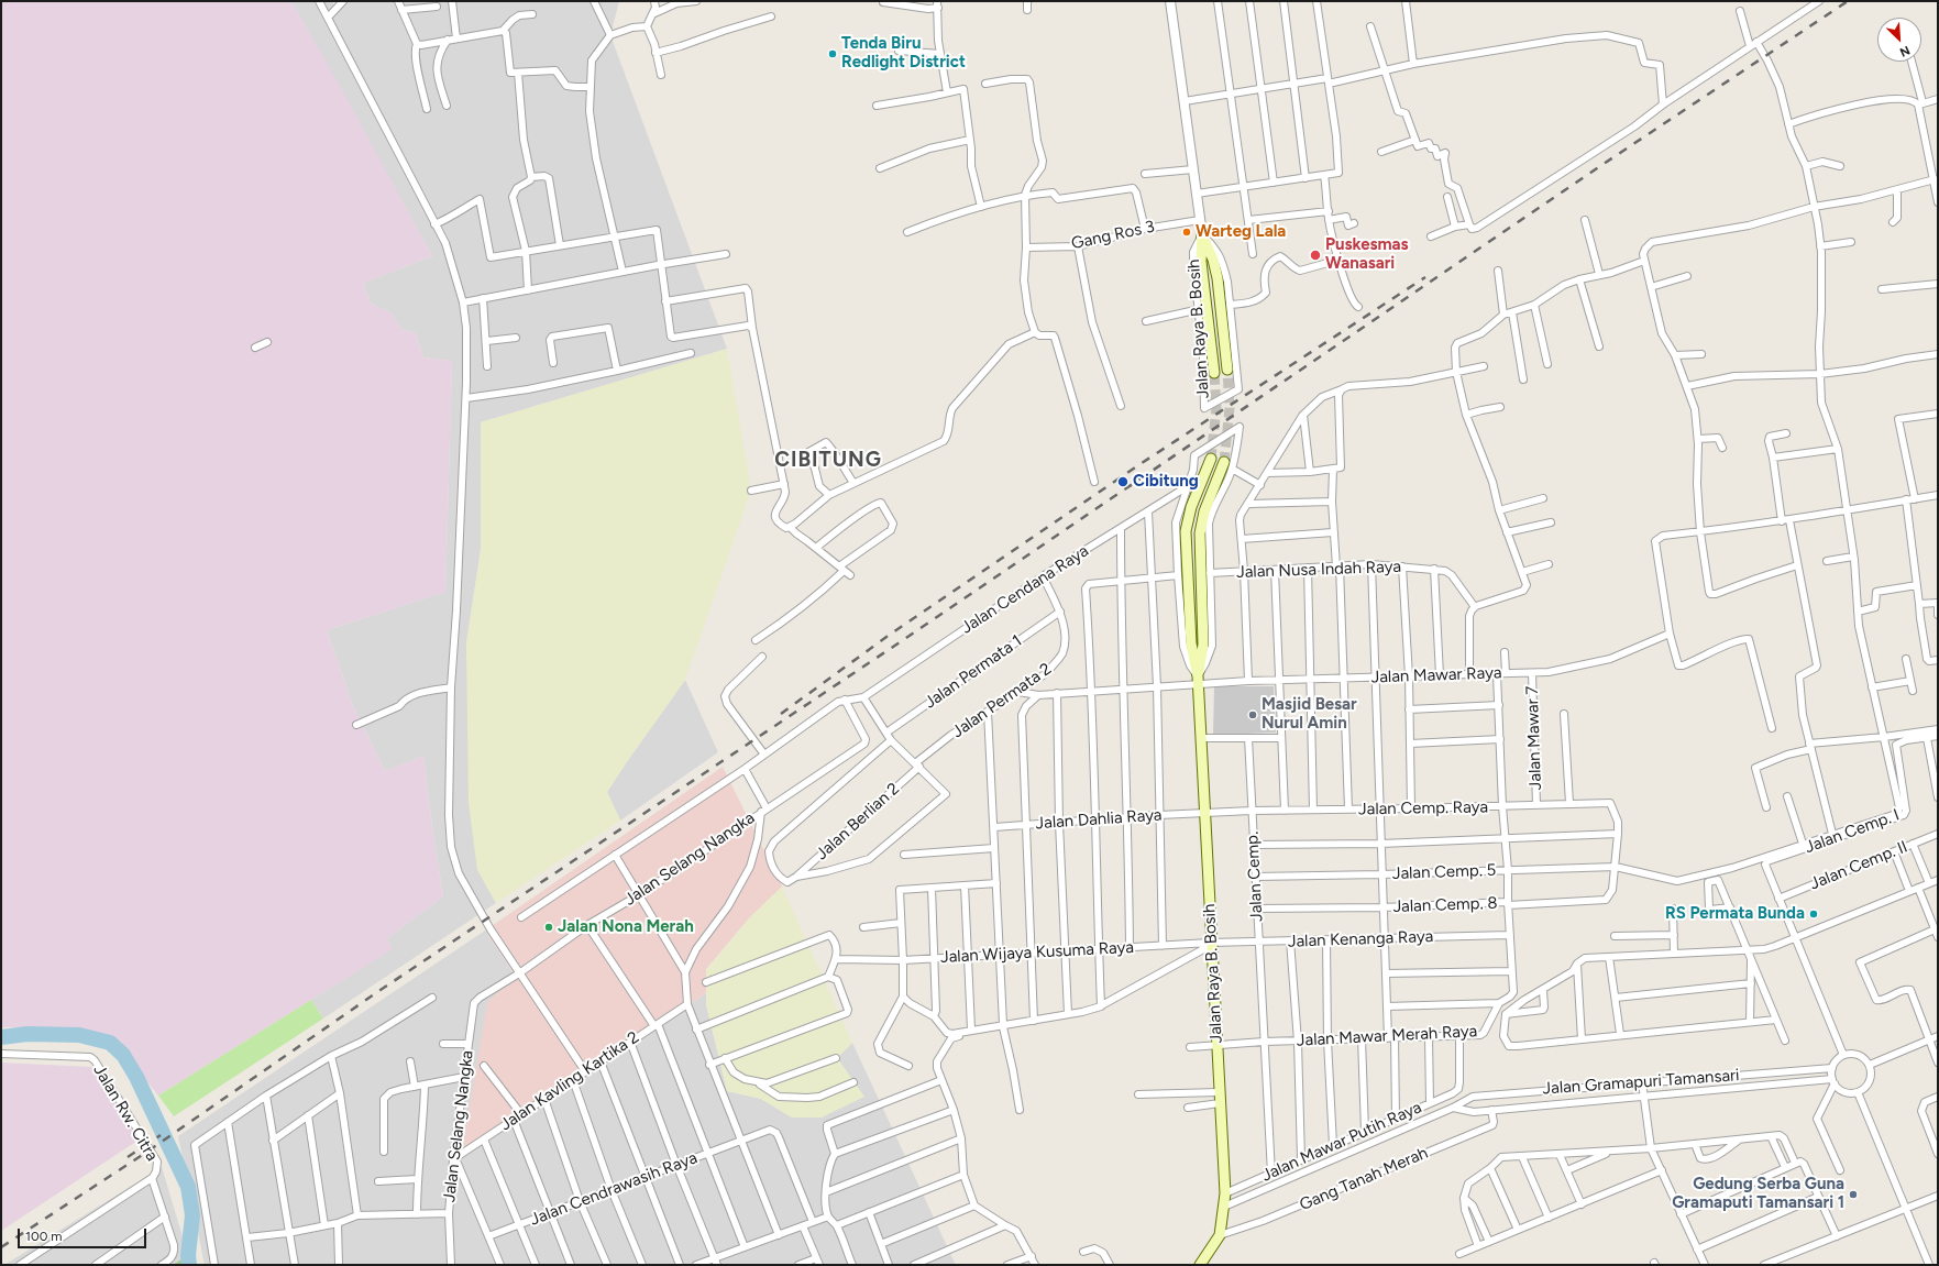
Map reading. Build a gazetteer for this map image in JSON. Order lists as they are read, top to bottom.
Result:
{
  "streets": {
    "main road": ["Jalan Raya B. Bosih"],
    "street": [
      "Gang Ros 3",
      "Jalan Nusa Indah Raya",
      "Jalan Cendana Raya",
      "Jalan Permata 1",
      "Jalan Mawar Raya",
      "Jalan Permata 2",
      "Jalan Mawar 7",
      "Jalan Cemp. Raya",
      "Jalan Dahlia Raya",
      "Jalan Berlian 2",
      "Jalan Cemp. I",
      "Jalan Selang Nangka",
      "Jalan Cemp. II",
      "Jalan Cemp. 5",
      "Jalan Cemp.",
      "Jalan Cemp. 8",
      "Jalan Kenanga Raya",
      "Jalan Wijaya Kusuma Raya",
      "Jalan Mawar Merah Raya",
      "Jalan Kavling Kartika 2",
      "Jalan Gramapuri Tamansari",
      "Jalan Rw. Citra",
      "Jalan Mawar Putih Raya",
      "Gang Tanah Merah",
      "Jalan Cendrawasih Raya"
    ]
  },
  "crossings": [
    ["Gang Ros 3", "Jalan Raya B. Bosih"],
    ["Jalan Raya B. Bosih", "Jalan Nusa Indah Raya"],
    ["Jalan Raya B. Bosih", "Jalan Cendana Raya"],
    ["Jalan Raya B. Bosih", "Jalan Mawar Raya"],
    ["Jalan Raya B. Bosih", "Jalan Cemp. Raya"],
    ["Jalan Raya B. Bosih", "Jalan Dahlia Raya"],
    ["Jalan Raya B. Bosih", "Jalan Kenanga Raya"],
    ["Jalan Raya B. Bosih", "Jalan Wijaya Kusuma Raya"],
    ["Jalan Raya B. Bosih", "Jalan Mawar Merah Raya"],
    ["Jalan Raya B. Bosih", "Jalan Gramapuri Tamansari"],
    ["Jalan Raya B. Bosih", "Jalan Mawar Putih Raya"],
    ["Jalan Raya B. Bosih", "Gang Tanah Merah"],
    ["Jalan Cendana Raya", "Jalan Permata 2"],
    ["Jalan Permata 1", "Jalan Permata 2"],
    ["Jalan Mawar Raya", "Jalan Permata 2"],
    ["Jalan Mawar Raya", "Jalan Mawar 7"],
    ["Jalan Permata 2", "Jalan Berlian 2"],
    ["Jalan Mawar 7", "Jalan Cemp. Raya"],
    ["Jalan Cemp. Raya", "Jalan Dahlia Raya"],
    ["Jalan Cemp. Raya", "Jalan Cemp."],
    ["Jalan Cemp. I", "Jalan Cemp. II"],
    ["Jalan Selang Nangka", "Jalan Kavling Kartika 2"],
    ["Jalan Cemp. 5", "Jalan Cemp."],
    ["Jalan Cemp. 5", "Jalan Cemp. 8"],
    ["Jalan Cemp.", "Jalan Cemp. 8"],
    ["Jalan Cemp.", "Jalan Kenanga Raya"],
    ["Jalan Cemp.", "Jalan Mawar Merah Raya"],
    ["Jalan Cemp.", "Jalan Mawar Putih Raya"],
    ["Jalan Kenanga Raya", "Jalan Wijaya Kusuma Raya"],
    ["Jalan Mawar Merah Raya", "Jalan Mawar Putih Raya"],
    ["Jalan Gramapuri Tamansari", "Gang Tanah Merah"]
  ],
  "districts": ["CIBITUNG"],
  "places": [
    "Tenda Biru Redlight District",
    "Warteg Lala",
    "Puskesmas Wanasari",
    "Cibitung",
    "Masjid Besar Nurul Amin",
    "RS Permata Bunda",
    "Jalan Nona Merah",
    "Gedung Serba Guna Gramaputi Tamansari 1"
  ],
  "scale_bar": "100 m",
  "north": "bottom right"
}
